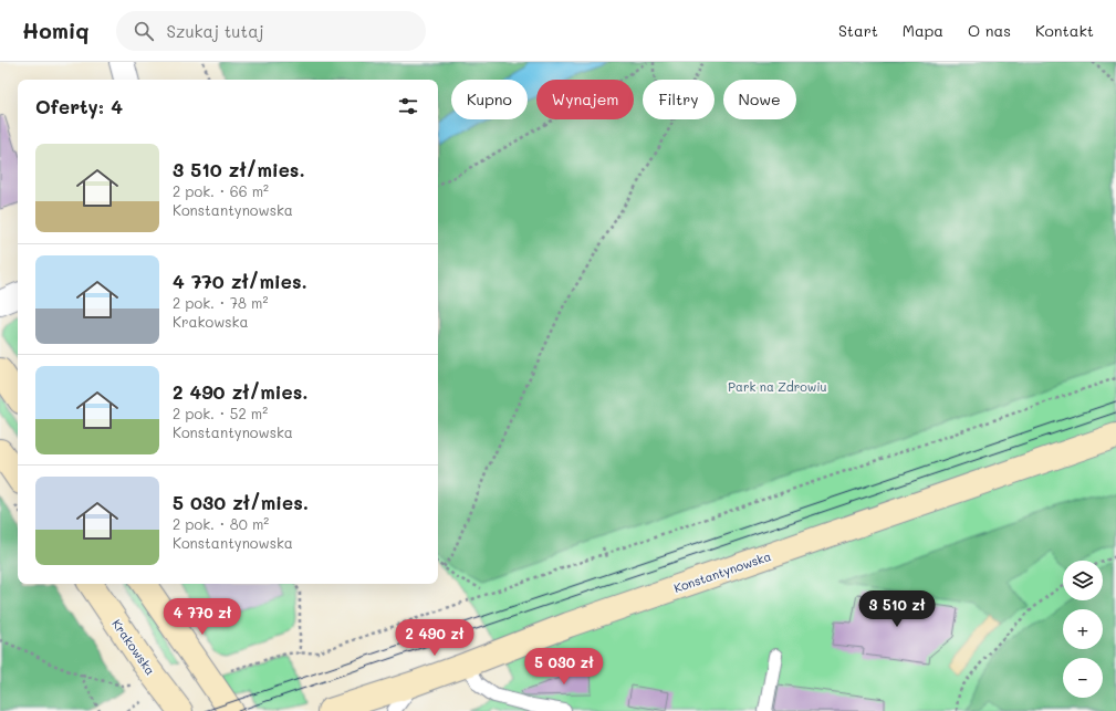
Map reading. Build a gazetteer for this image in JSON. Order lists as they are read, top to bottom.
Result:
{
  "streets": {
    "main road": ["Konstantynowska", "Krakowska"]
  },
  "parks": ["Park na Zdrowiu"],
  "page": {
    "header": "Homiq",
    "search": "Szukaj tutaj",
    "nav": [
      "Start",
      "Mapa",
      "O nas",
      "Kontakt"
    ],
    "chip": [
      "Kupno",
      "Wynajem",
      "Filtry",
      "Nowe"
    ],
    "heading": "Oferty: 4",
    "list": [
      {
        "name": "3 510 zł/mies.",
        "note": "2 pok. · 66 m² · Konstantynowska"
      },
      {
        "name": "4 770 zł/mies.",
        "note": "2 pok. · 78 m² · Krakowska"
      },
      {
        "name": "2 490 zł/mies.",
        "note": "2 pok. · 52 m² · Konstantynowska"
      },
      {
        "name": "5 030 zł/mies.",
        "note": "2 pok. · 80 m² · Konstantynowska"
      }
    ],
    "map_buttons": ["+", "−"],
    "price": [
      "3 510 zł",
      "4 770 zł",
      "2 490 zł",
      "5 030 zł"
    ]
  }
}
